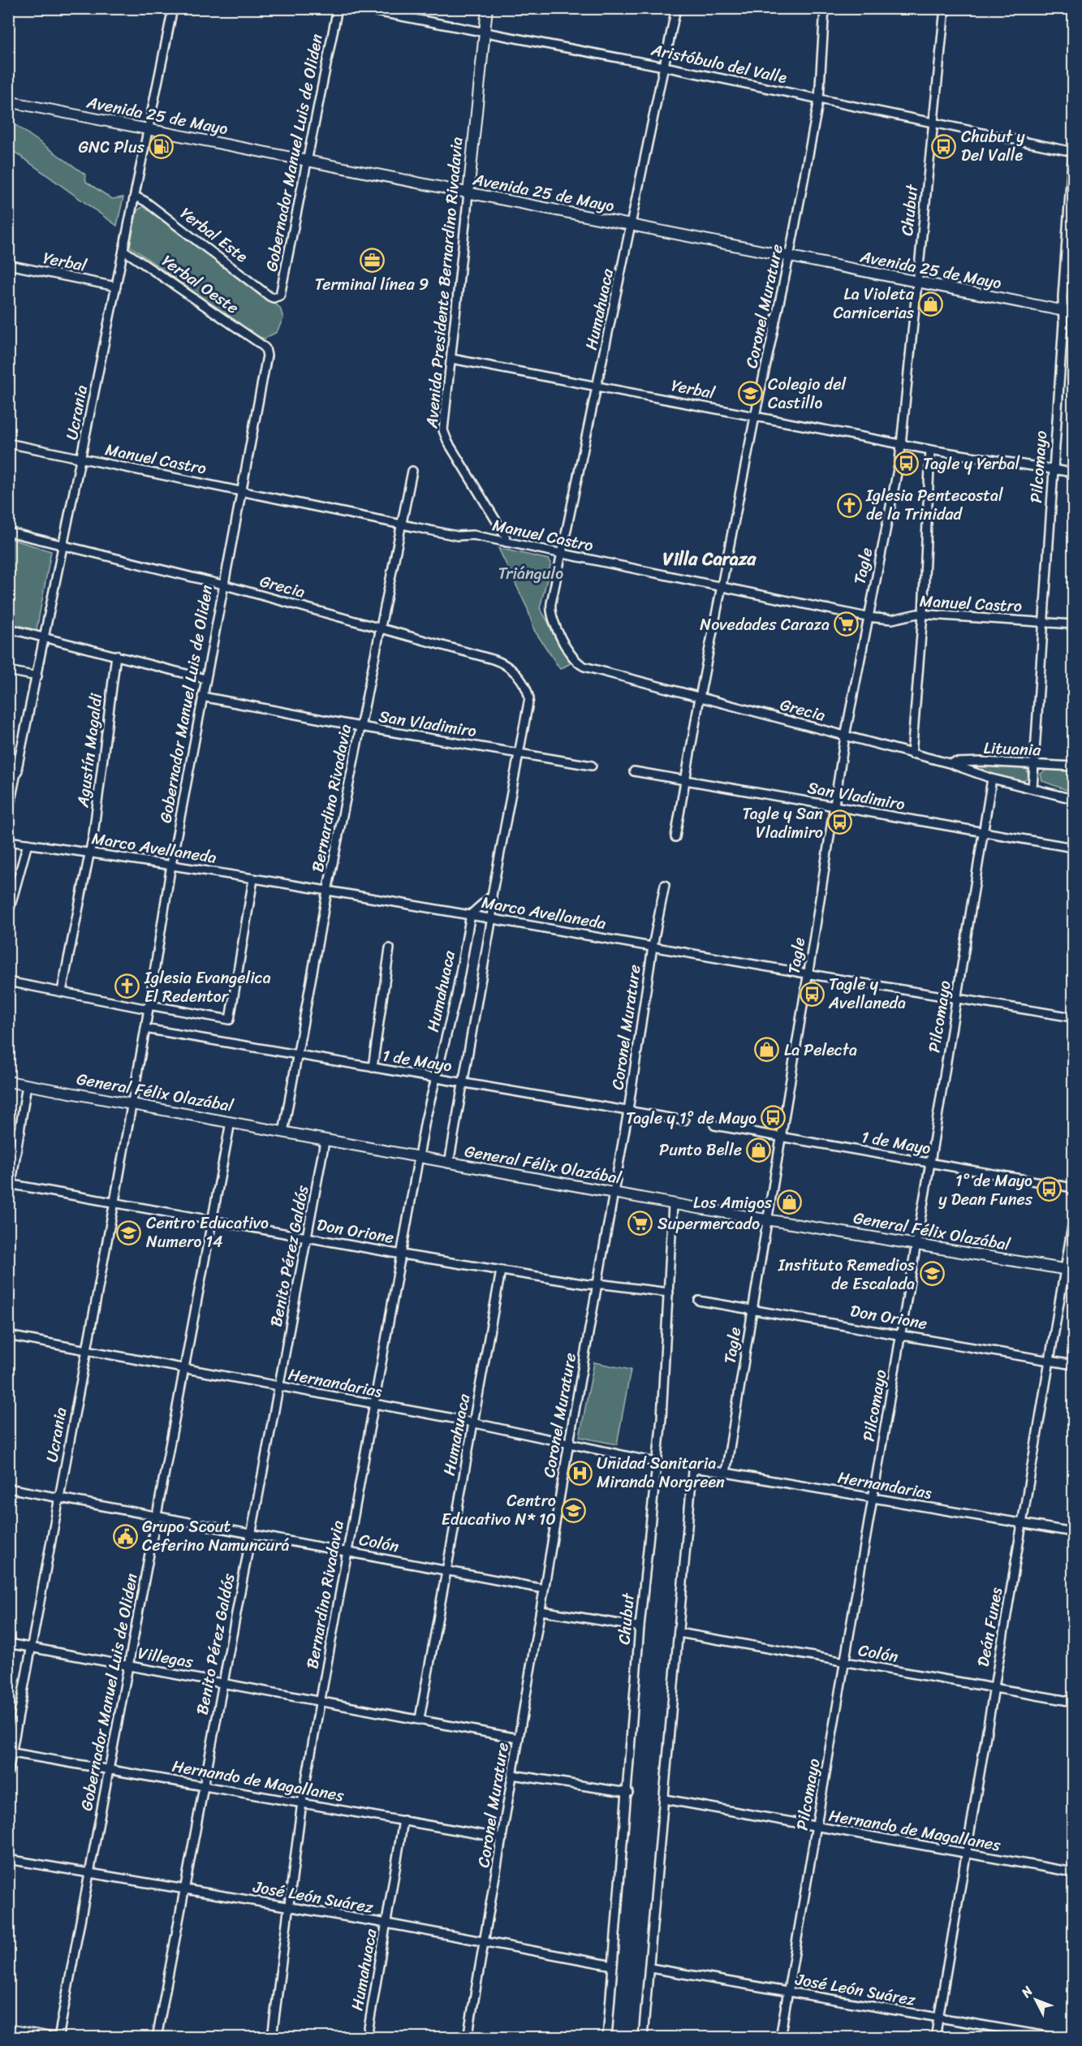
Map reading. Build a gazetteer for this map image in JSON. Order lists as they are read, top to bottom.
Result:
{
  "streets": {
    "street": [
      "Aristóbulo del Valle",
      "Avenida 25 de Mayo",
      "Gobernador Manuel Luis de Oliden",
      "Chubut",
      "Yerbal Este",
      "Yerbal",
      "Avenida Presidente Bernardino Rivadavia",
      "Yerbal Oeste",
      "Coronel Murature",
      "Humahuaca",
      "Ucrania",
      "Manuel Castro",
      "Pilcomayo",
      "Tagle",
      "Grecia",
      "San Vladimiro",
      "Lituania",
      "Agustín Magaldi",
      "Bernardino Rivadavia",
      "Marco Avellaneda",
      "1 de Mayo",
      "General Félix Olazábal",
      "Don Orione",
      "Benito Pérez Galdós",
      "Hernandarias",
      "Colón",
      "Deán Funes",
      "Villegas",
      "Hernando de Magallanes",
      "José León Suárez"
    ]
  },
  "crossings": [
    ["Aristóbulo del Valle", "Chubut"],
    ["Aristóbulo del Valle", "Avenida Presidente Bernardino Rivadavia"],
    ["Aristóbulo del Valle", "Coronel Murature"],
    ["Aristóbulo del Valle", "Humahuaca"],
    ["Aristóbulo del Valle", "Pilcomayo"],
    ["Avenida 25 de Mayo", "Gobernador Manuel Luis de Oliden"],
    ["Avenida 25 de Mayo", "Chubut"],
    ["Avenida 25 de Mayo", "Avenida Presidente Bernardino Rivadavia"],
    ["Avenida 25 de Mayo", "Coronel Murature"],
    ["Avenida 25 de Mayo", "Humahuaca"],
    ["Avenida 25 de Mayo", "Ucrania"],
    ["Avenida 25 de Mayo", "Pilcomayo"],
    ["Gobernador Manuel Luis de Oliden", "Yerbal Este"],
    ["Gobernador Manuel Luis de Oliden", "Yerbal Oeste"],
    ["Gobernador Manuel Luis de Oliden", "Ucrania"],
    ["Gobernador Manuel Luis de Oliden", "Manuel Castro"],
    ["Gobernador Manuel Luis de Oliden", "Grecia"],
    ["Gobernador Manuel Luis de Oliden", "San Vladimiro"],
    ["Gobernador Manuel Luis de Oliden", "Marco Avellaneda"],
    ["Gobernador Manuel Luis de Oliden", "1 de Mayo"],
    ["Gobernador Manuel Luis de Oliden", "General Félix Olazábal"],
    ["Gobernador Manuel Luis de Oliden", "Don Orione"],
    ["Gobernador Manuel Luis de Oliden", "Hernandarias"],
    ["Gobernador Manuel Luis de Oliden", "Colón"],
    ["Gobernador Manuel Luis de Oliden", "Villegas"],
    ["Gobernador Manuel Luis de Oliden", "Hernando de Magallanes"],
    ["Gobernador Manuel Luis de Oliden", "José León Suárez"],
    ["Chubut", "Yerbal"],
    ["Chubut", "Tagle"],
    ["Chubut", "General Félix Olazábal"],
    ["Chubut", "Don Orione"],
    ["Chubut", "Hernandarias"],
    ["Chubut", "José León Suárez"],
    ["Yerbal Este", "Ucrania"],
    ["Yerbal", "Avenida Presidente Bernardino Rivadavia"],
    ["Yerbal", "Coronel Murature"],
    ["Yerbal", "Humahuaca"],
    ["Yerbal", "Ucrania"],
    ["Yerbal", "Pilcomayo"],
    ["Yerbal", "Tagle"],
    ["Avenida Presidente Bernardino Rivadavia", "Manuel Castro"],
    ["Yerbal Oeste", "Ucrania"],
    ["Coronel Murature", "Manuel Castro"],
    ["Coronel Murature", "Grecia"],
    ["Coronel Murature", "San Vladimiro"],
    ["Coronel Murature", "Marco Avellaneda"],
    ["Coronel Murature", "1 de Mayo"],
    ["Coronel Murature", "General Félix Olazábal"],
    ["Coronel Murature", "Don Orione"],
    ["Coronel Murature", "Hernandarias"],
    ["Coronel Murature", "Colón"],
    ["Coronel Murature", "Villegas"],
    ["Coronel Murature", "Hernando de Magallanes"],
    ["Coronel Murature", "José León Suárez"],
    ["Humahuaca", "Manuel Castro"],
    ["Humahuaca", "Grecia"],
    ["Humahuaca", "Bernardino Rivadavia"],
    ["Humahuaca", "Marco Avellaneda"],
    ["Humahuaca", "1 de Mayo"],
    ["Humahuaca", "General Félix Olazábal"],
    ["Humahuaca", "Don Orione"],
    ["Humahuaca", "Hernandarias"],
    ["Humahuaca", "Colón"],
    ["Humahuaca", "Villegas"],
    ["Humahuaca", "Hernando de Magallanes"],
    ["Humahuaca", "José León Suárez"],
    ["Ucrania", "Manuel Castro"],
    ["Ucrania", "Grecia"],
    ["Ucrania", "General Félix Olazábal"],
    ["Ucrania", "Don Orione"],
    ["Ucrania", "Hernandarias"],
    ["Ucrania", "Colón"],
    ["Ucrania", "Villegas"],
    ["Ucrania", "Hernando de Magallanes"],
    ["Manuel Castro", "Pilcomayo"],
    ["Manuel Castro", "Tagle"],
    ["Manuel Castro", "Bernardino Rivadavia"],
    ["Pilcomayo", "Grecia"],
    ["Pilcomayo", "San Vladimiro"],
    ["Pilcomayo", "Lituania"],
    ["Pilcomayo", "Marco Avellaneda"],
    ["Pilcomayo", "1 de Mayo"],
    ["Pilcomayo", "General Félix Olazábal"],
    ["Pilcomayo", "Don Orione"],
    ["Pilcomayo", "Hernandarias"],
    ["Pilcomayo", "Colón"],
    ["Pilcomayo", "Hernando de Magallanes"],
    ["Pilcomayo", "José León Suárez"],
    ["Tagle", "Grecia"],
    ["Tagle", "San Vladimiro"],
    ["Tagle", "Marco Avellaneda"],
    ["Tagle", "1 de Mayo"],
    ["Tagle", "General Félix Olazábal"],
    ["Tagle", "Don Orione"],
    ["Tagle", "Hernandarias"],
    ["Grecia", "San Vladimiro"],
    ["Grecia", "Lituania"],
    ["Grecia", "Bernardino Rivadavia"],
    ["San Vladimiro", "Bernardino Rivadavia"],
    ["Agustín Magaldi", "Marco Avellaneda"],
    ["Bernardino Rivadavia", "Marco Avellaneda"],
    ["Bernardino Rivadavia", "1 de Mayo"],
    ["Bernardino Rivadavia", "General Félix Olazábal"],
    ["Bernardino Rivadavia", "Don Orione"],
    ["Bernardino Rivadavia", "Hernandarias"],
    ["Bernardino Rivadavia", "Colón"],
    ["Bernardino Rivadavia", "Villegas"],
    ["Bernardino Rivadavia", "Hernando de Magallanes"],
    ["Bernardino Rivadavia", "José León Suárez"],
    ["General Félix Olazábal", "Benito Pérez Galdós"],
    ["General Félix Olazábal", "Deán Funes"],
    ["Don Orione", "Benito Pérez Galdós"],
    ["Don Orione", "Deán Funes"],
    ["Benito Pérez Galdós", "Hernandarias"],
    ["Benito Pérez Galdós", "Colón"],
    ["Benito Pérez Galdós", "Villegas"],
    ["Benito Pérez Galdós", "Hernando de Magallanes"],
    ["Benito Pérez Galdós", "José León Suárez"],
    ["Hernandarias", "Colón"],
    ["Hernandarias", "Deán Funes"],
    ["Colón", "Deán Funes"],
    ["Deán Funes", "Hernando de Magallanes"],
    ["Deán Funes", "José León Suárez"]
  ],
  "districts": ["Villa Caraza"],
  "parks": ["Triángulo"],
  "places": {
    "bus stop": [
      "Chubut y Del Valle",
      "Tagle y Yerbal",
      "Tagle y San Vladimiro",
      "Tagle y Avellaneda",
      "Tagle y 1° de Mayo",
      "1° de Mayo y Dean Funes"
    ],
    "fuel station": ["GNC Plus"],
    "office": ["Terminal línea 9"],
    "shop": [
      "La Violeta Carnicerias",
      "La Pelecta",
      "Punto Belle",
      "Los Amigos"
    ],
    "school or university": [
      "Colegio del Castillo",
      "Centro Educativo Numero 14",
      "Instituto Remedios de Escalada",
      "Centro Educativo N* 10"
    ],
    "church": ["Iglesia Pentecostal de la Trinidad", "Iglesia Evangelica El Redentor"],
    "supermarket": ["Novedades Caraza", "Supermercado"],
    "hospital": ["Unidad Sanitaria Miranda Norgreen"],
    "public building": ["Grupo Scout Ceferino Namuncurá"]
  },
  "north": "top left"
}
